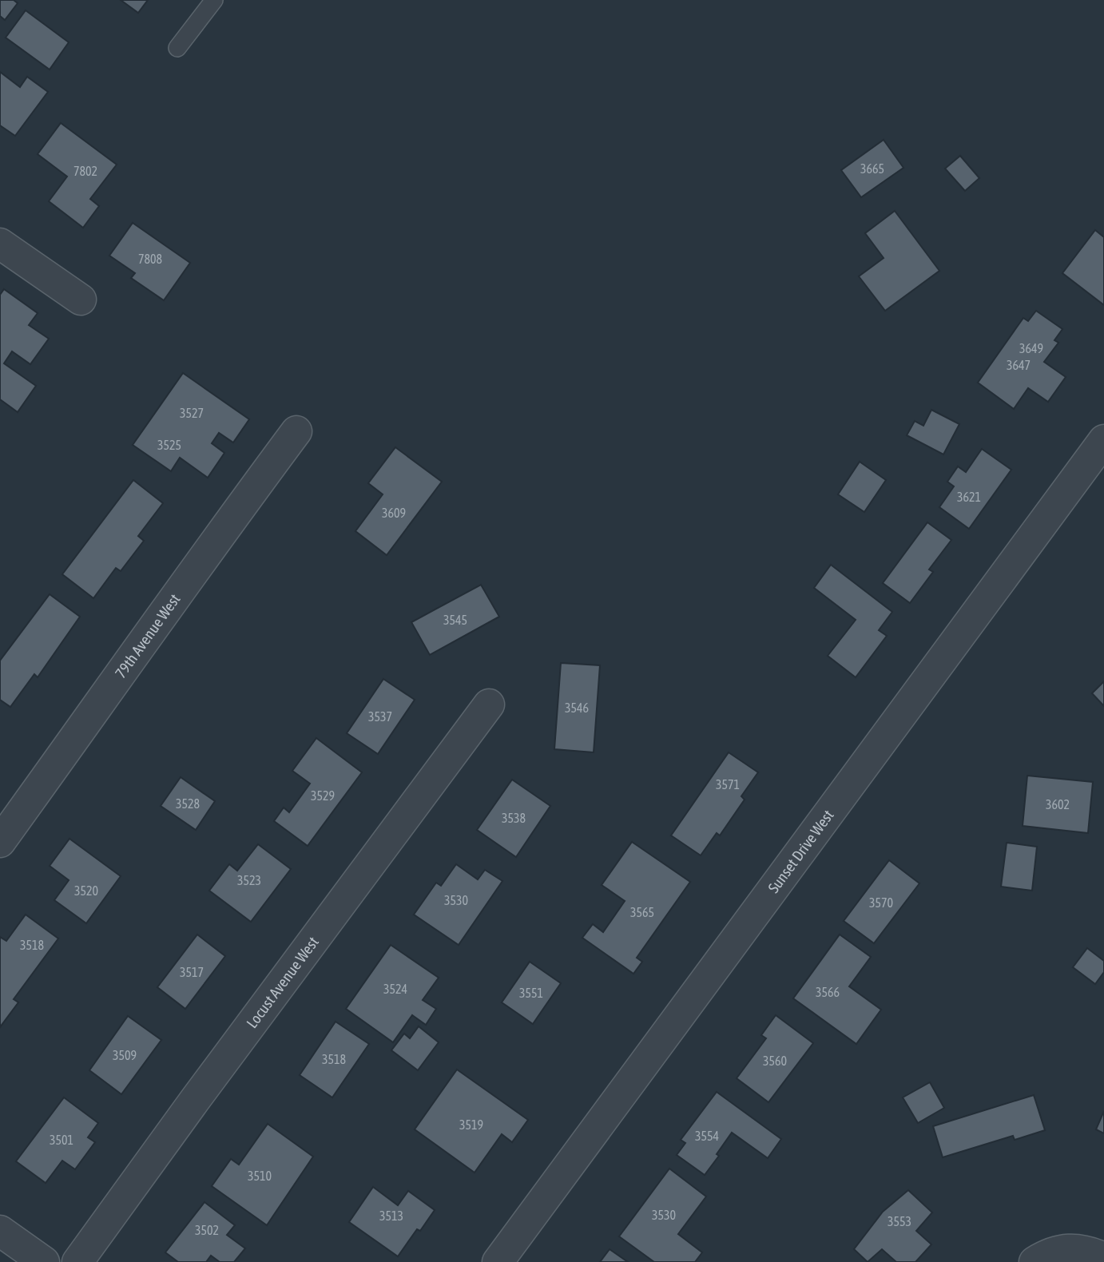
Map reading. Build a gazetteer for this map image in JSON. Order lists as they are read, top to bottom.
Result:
{
  "streets": {
    "street": ["79th Avenue West", "Sunset Drive West", "Locust Avenue West"]
  },
  "house_numbers": [
    "3665",
    "7802",
    "7808",
    "3649",
    "3647",
    "3527",
    "3525",
    "3621",
    "3609",
    "3545",
    "3546",
    "3537",
    "3571",
    "3529",
    "3528",
    "3602",
    "3538",
    "3523",
    "3520",
    "3530",
    "3570",
    "3565",
    "3518",
    "3517",
    "3524",
    "3566",
    "3551",
    "3509",
    "3518",
    "3560",
    "3519",
    "3554",
    "3501",
    "3510",
    "3530",
    "3513",
    "3553",
    "3502"
  ]
}
